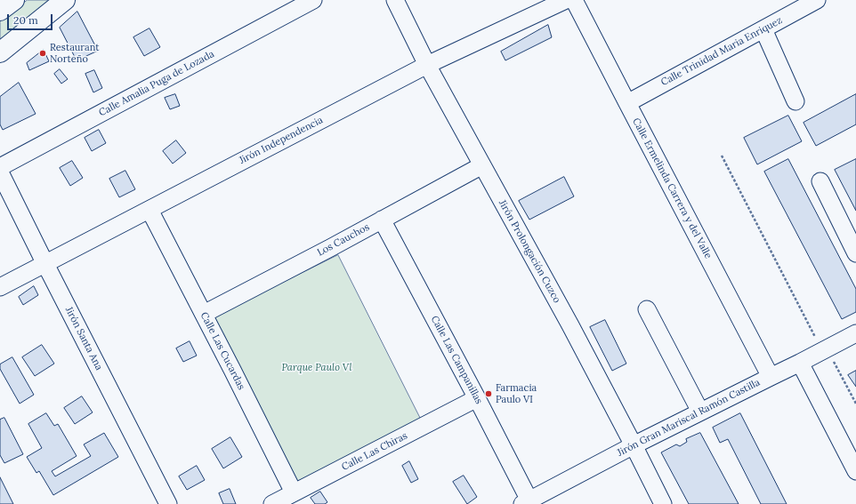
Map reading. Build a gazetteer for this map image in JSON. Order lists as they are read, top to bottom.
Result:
{
  "streets": {
    "street": [
      "Calle Trinidad Maria Enriquez",
      "Calle Amalia Puga de Lozada",
      "Jirón Independencia",
      "Calle Ermelinda Carrera y del Valle",
      "Los Cauchos",
      "Jirón Prolongación Cuzco",
      "Jirón Santa Ana",
      "Calle Las Cucardas",
      "Calle Las Campanillas",
      "Jirón Gran Mariscal Ramón Castilla",
      "Calle Las Chiras"
    ]
  },
  "crossings": [
    ["Calle Trinidad Maria Enriquez", "Calle Ermelinda Carrera y del Valle"],
    ["Jirón Independencia", "Jirón Prolongación Cuzco"],
    ["Jirón Independencia", "Jirón Santa Ana"],
    ["Jirón Independencia", "Calle Las Cucardas"],
    ["Calle Ermelinda Carrera y del Valle", "Jirón Gran Mariscal Ramón Castilla"],
    ["Los Cauchos", "Jirón Prolongación Cuzco"],
    ["Los Cauchos", "Calle Las Cucardas"],
    ["Los Cauchos", "Calle Las Campanillas"],
    ["Jirón Prolongación Cuzco", "Jirón Gran Mariscal Ramón Castilla"],
    ["Calle Las Cucardas", "Calle Las Chiras"],
    ["Calle Las Campanillas", "Jirón Gran Mariscal Ramón Castilla"],
    ["Calle Las Campanillas", "Calle Las Chiras"]
  ],
  "parks": ["Parque Paulo Vl"],
  "places": ["Restaurant Norteño", "Farmacia Paulo VI"],
  "scale_bar": "20 m"
}
